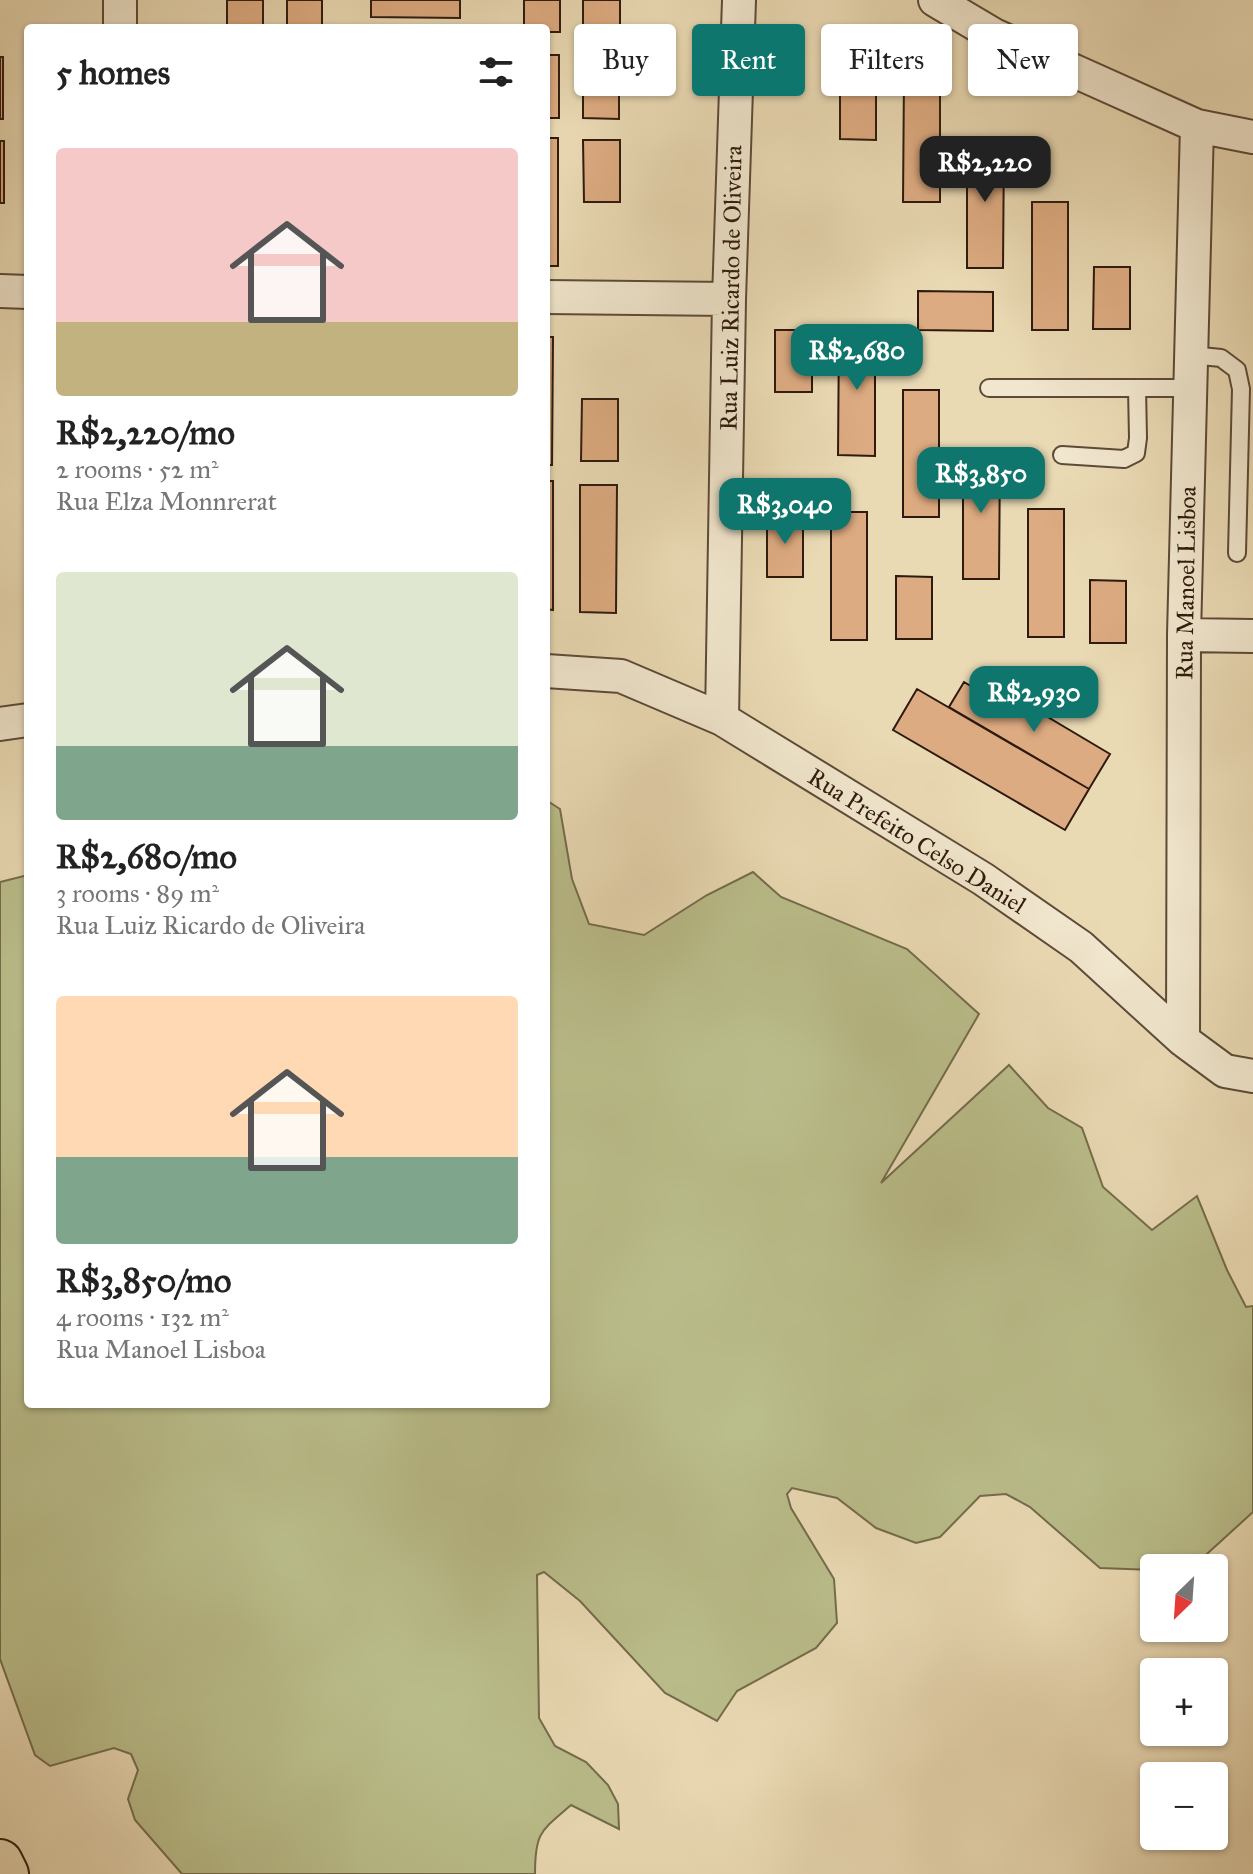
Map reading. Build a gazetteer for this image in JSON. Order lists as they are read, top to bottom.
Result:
{
  "streets": {
    "street": ["Rua Luiz Ricardo de Oliveira", "Rua Manoel Lisboa", "Rua Prefeito Celso Daniel"]
  },
  "crossings": [
    ["Rua Luiz Ricardo de Oliveira", "Rua Prefeito Celso Daniel"],
    ["Rua Manoel Lisboa", "Rua Prefeito Celso Daniel"]
  ],
  "north": "bottom left",
  "page": {
    "chip": [
      "Buy",
      "Rent",
      "Filters",
      "New"
    ],
    "heading": "5 homes",
    "list": [
      {
        "name": "R$2,220/mo",
        "note": "2 rooms · 52 m² · Rua Elza Monnrerat"
      },
      {
        "name": "R$2,680/mo",
        "note": "3 rooms · 89 m² · Rua Luiz Ricardo de Oliveira"
      },
      {
        "name": "R$3,850/mo",
        "note": "4 rooms · 132 m² · Rua Manoel Lisboa"
      }
    ],
    "price": [
      "R$2,220",
      "R$2,680",
      "R$3,850",
      "R$3,040",
      "R$2,930"
    ],
    "map_buttons": ["+", "−"]
  }
}
